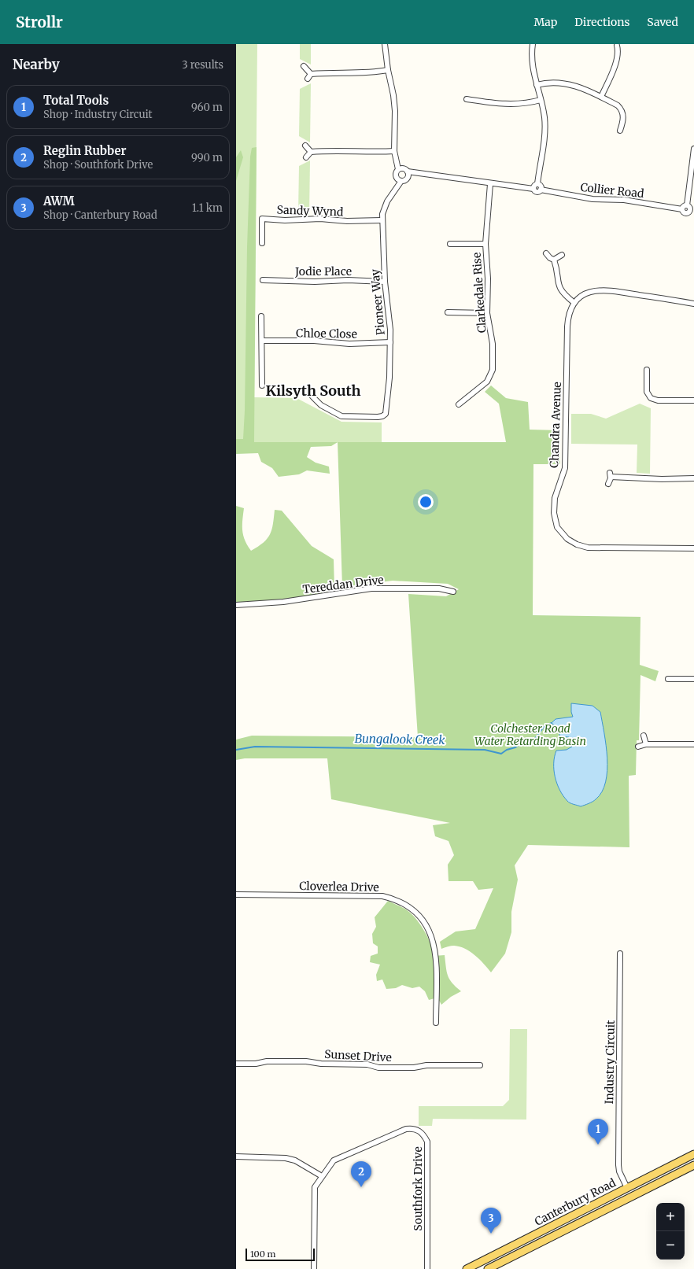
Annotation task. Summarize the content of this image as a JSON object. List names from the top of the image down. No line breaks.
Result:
{"streets":{"main road":["Canterbury Road"],"street":["Collier Road","Sandy Wynd","Jodie Place","Clarkedale Rise","Pioneer Way","Chloe Close","Chandra Avenue","Tereddan Drive","Cloverlea Drive","Sunset Drive","Industry Circuit","Southfork Drive"]},"crossings":[["Sandy Wynd","Pioneer Way"],["Jodie Place","Pioneer Way"],["Pioneer Way","Chloe Close"],["Industry Circuit","Canterbury Road"]],"districts":["Kilsyth South"],"water":["Bungalook Creek"],"parks":["Colchester Road Water Retarding Basin"],"scale_bar":"100 m","page":{"header":"Strollr","nav":["Map","Directions","Saved"],"heading":["Nearby","3 results"],"list":[{"mark":"1","name":"Total Tools","note":"Shop · Industry Circuit","value":"960 m"},{"mark":"2","name":"Reglin Rubber","note":"Shop · Southfork Drive","value":"990 m"},{"mark":"3","name":"AWM","note":"Shop · Canterbury Road","value":"1.1 km"}],"pins":["1","2","3"],"map_buttons":["+","−"],"scale":"100 m"}}
